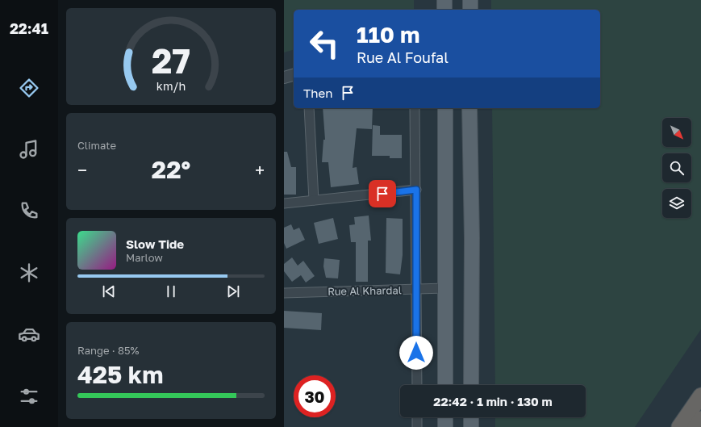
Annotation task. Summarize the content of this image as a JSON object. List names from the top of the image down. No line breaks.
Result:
{"streets":{"street":["Rue Al Khardal"]},"north":"bottom right","page":{"tabs":"22:41","turn":["110 m","Rue Al Foufal"],"then":"Then","tile":["Climate",["Range · 85%","425 km"]],"heat":["−","22°","+"],"song":["Slow Tide","Marlow"],"limit":"30","trip":"22:42 · 1 min · 130 m","gauge":["27","km/h"]}}
